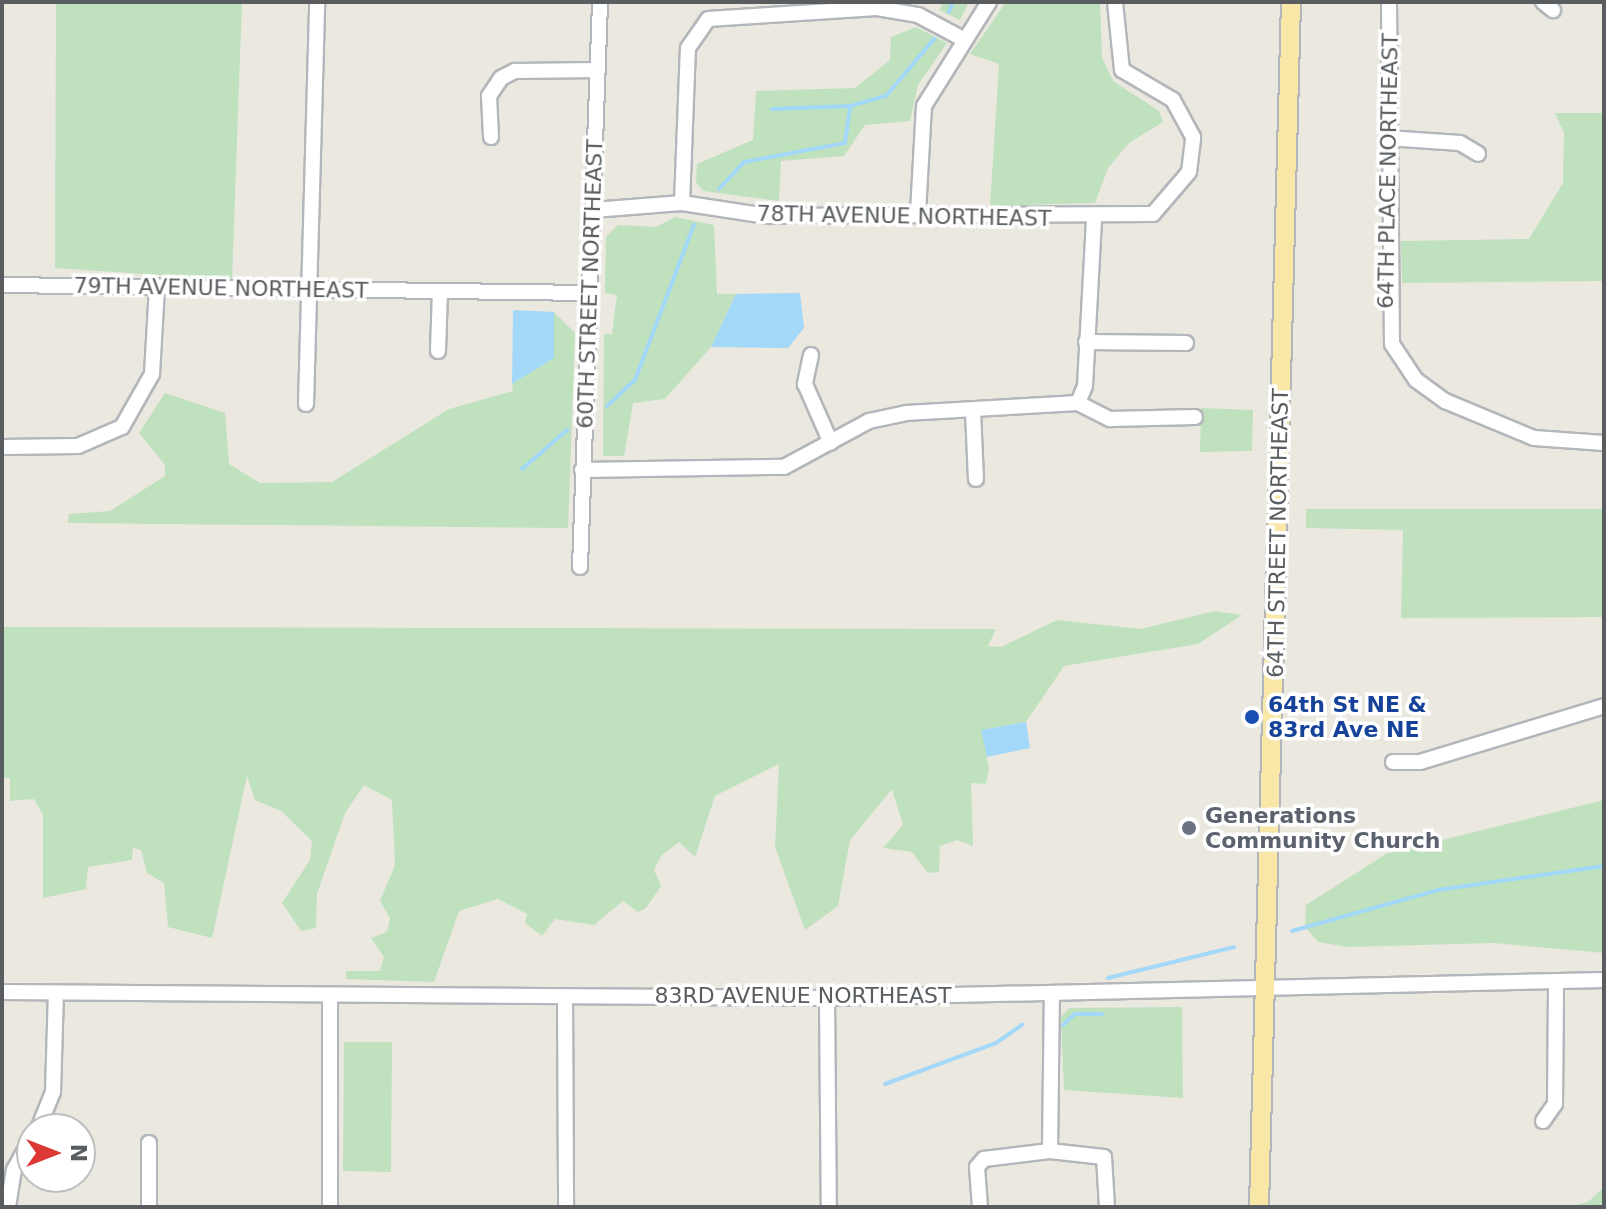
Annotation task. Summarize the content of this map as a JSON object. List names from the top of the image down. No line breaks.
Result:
{"streets":{"main road":["64TH STREET NORTHEAST"],"street":["64TH PLACE NORTHEAST","78TH AVENUE NORTHEAST","60TH STREET NORTHEAST","79TH AVENUE NORTHEAST","83RD AVENUE NORTHEAST"]},"crossings":[["78TH AVENUE NORTHEAST","60TH STREET NORTHEAST"],["60TH STREET NORTHEAST","79TH AVENUE NORTHEAST"],["64TH STREET NORTHEAST","83RD AVENUE NORTHEAST"]],"places":["64th St NE & 83rd Ave NE","Generations Community Church"],"north":"right"}
